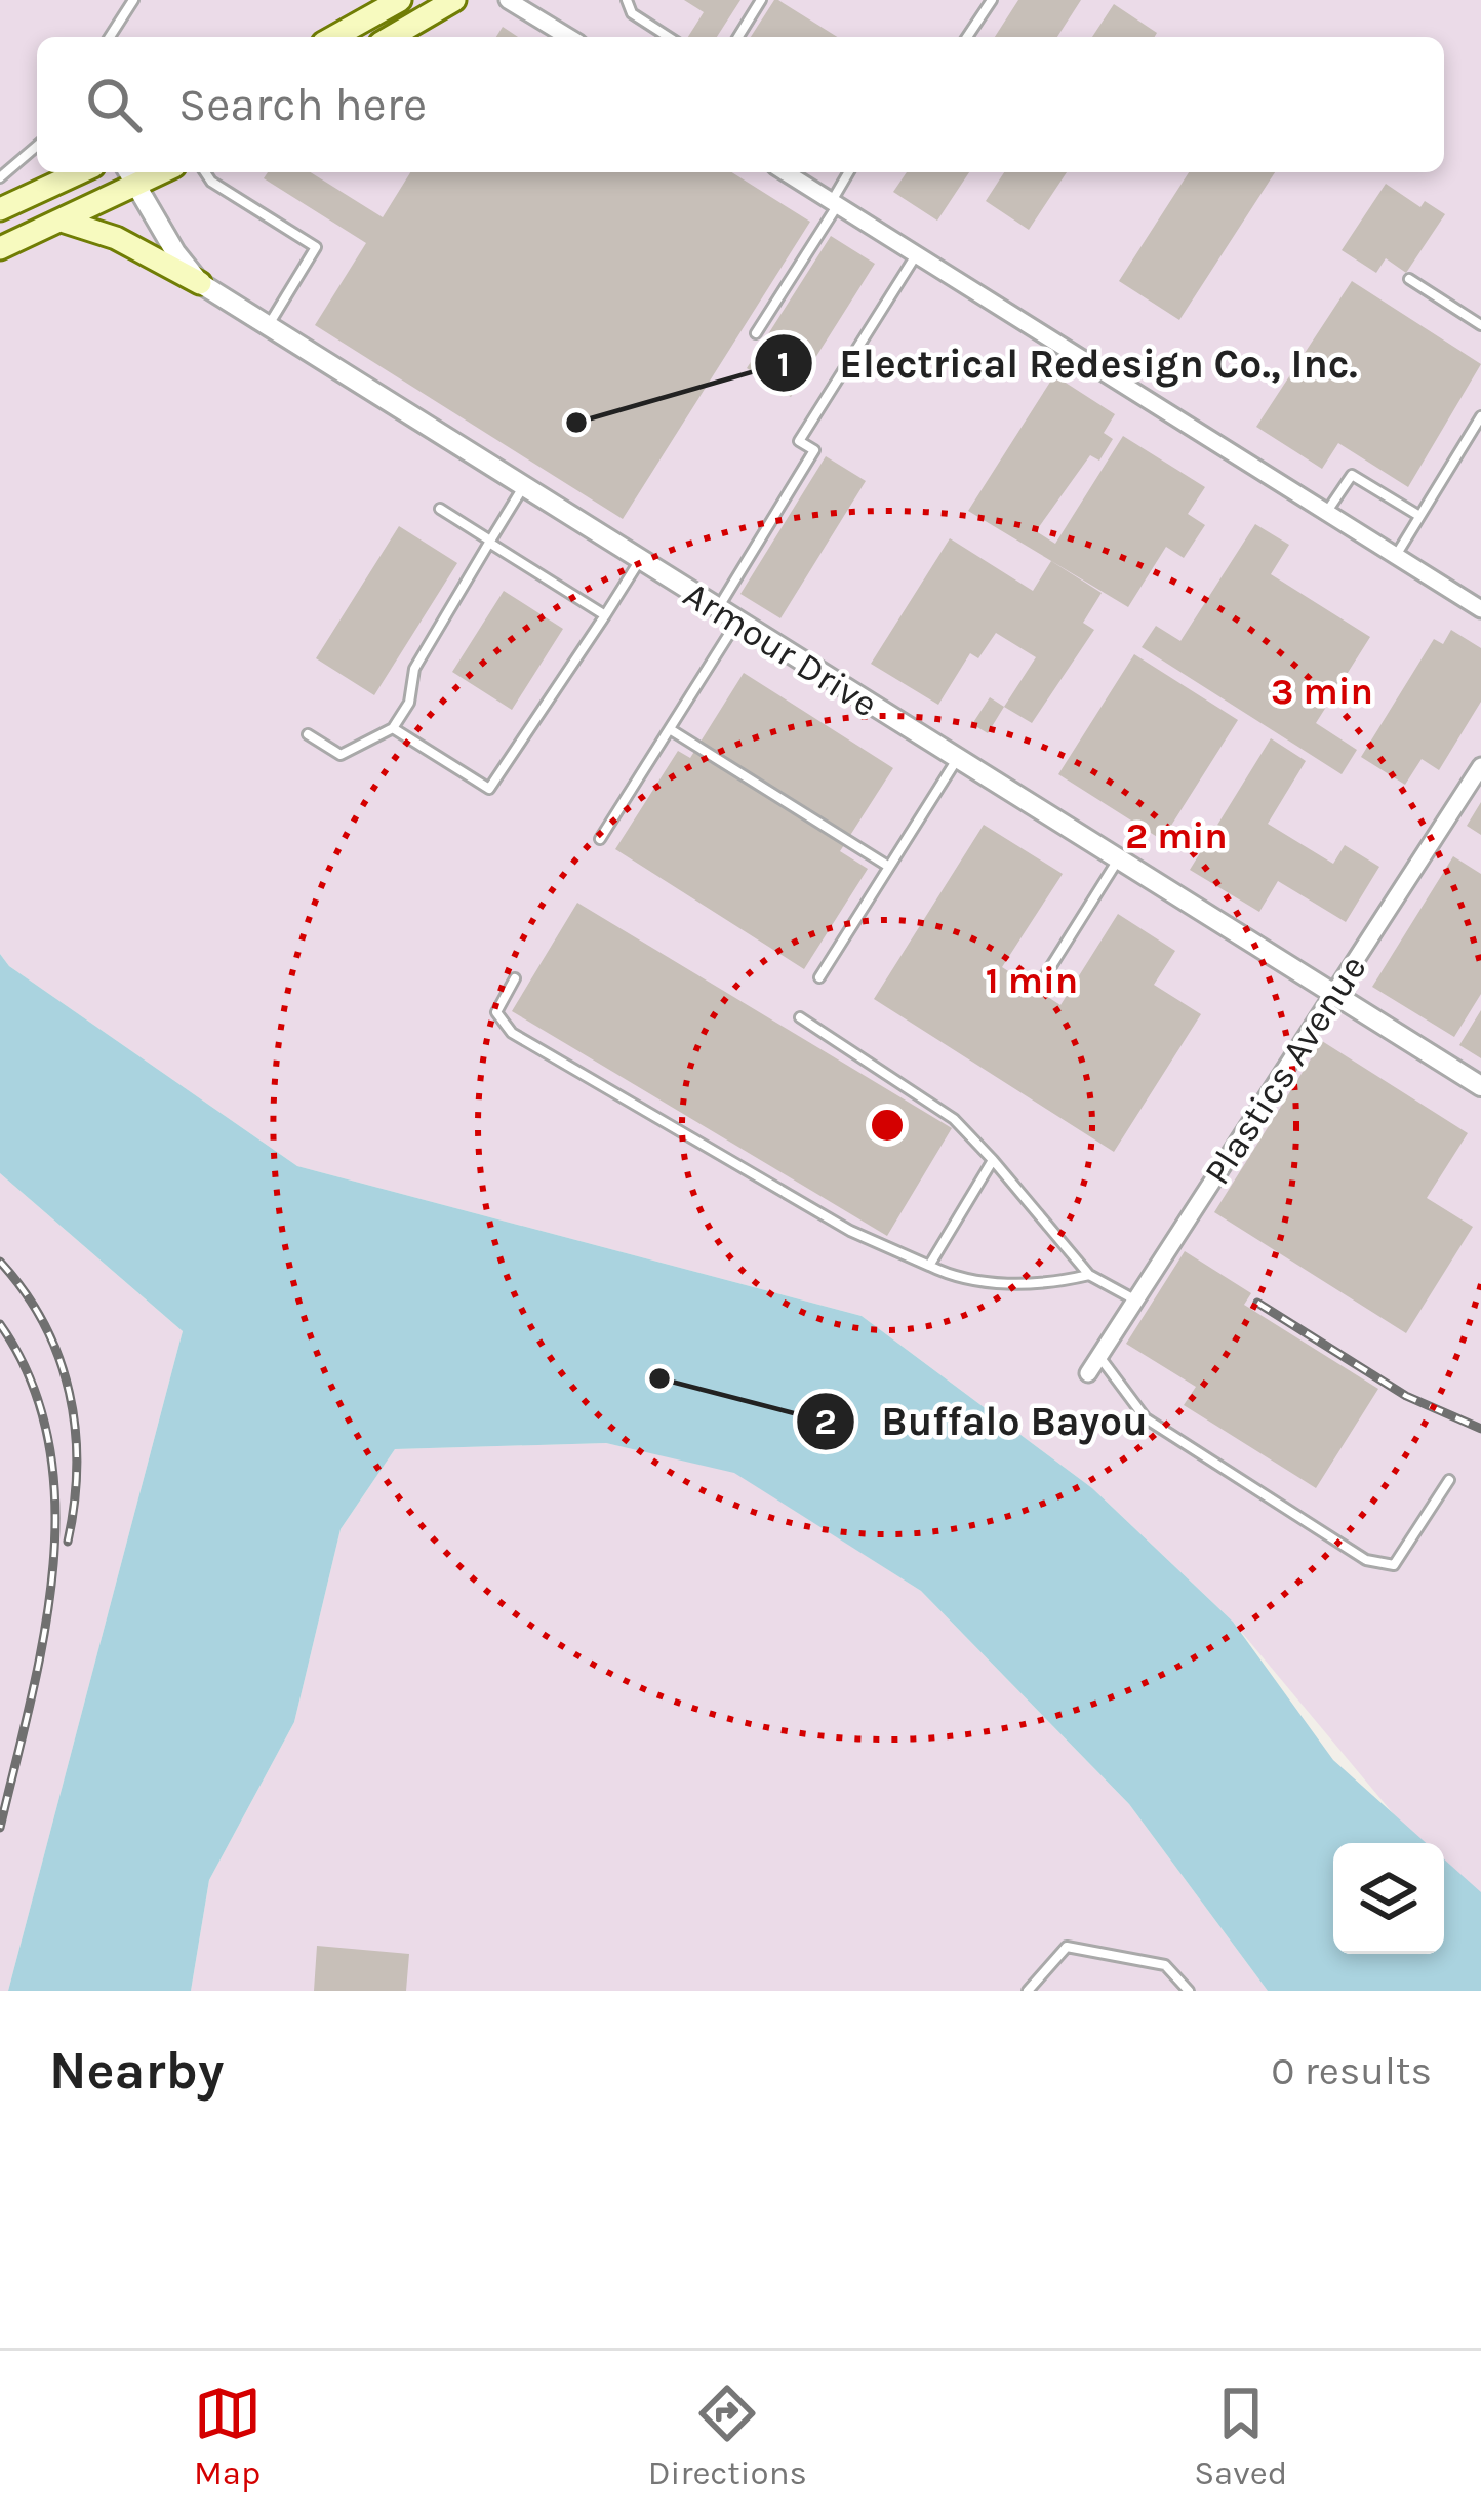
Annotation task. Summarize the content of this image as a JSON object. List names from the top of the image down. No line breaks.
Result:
{"streets":{"street":["Armour Drive","Plastics Avenue"]},"crossings":[["Armour Drive","Plastics Avenue"]],"places":["Electrical Redesign Co., Inc.","Buffalo Bayou"],"page":{"search":"Search here","heading":["Nearby","0 results"],"nav":["Map","Directions","Saved"]},"rings":["3 min","2 min","1 min"]}
